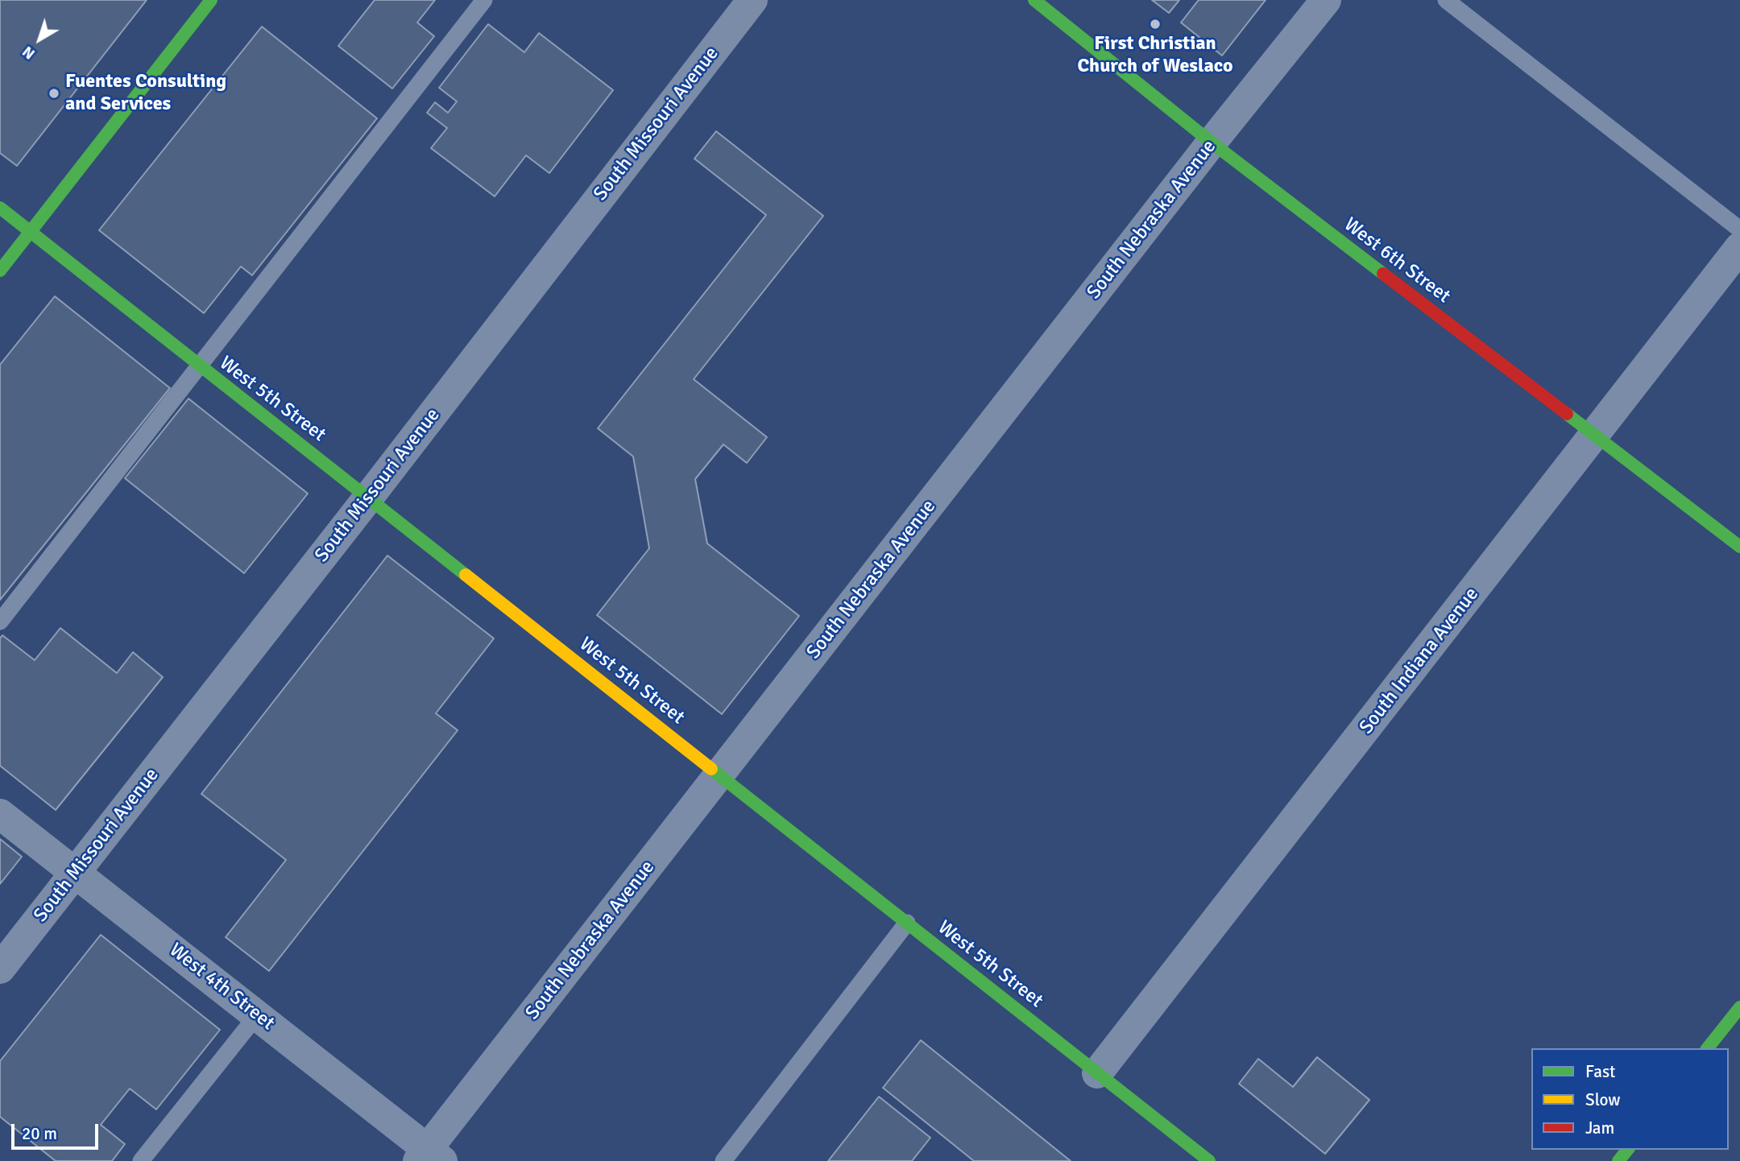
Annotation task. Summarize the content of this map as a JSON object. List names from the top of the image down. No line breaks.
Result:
{"streets":{"street":["South Missouri Avenue","South Nebraska Avenue","West 6th Street","West 5th Street","South Indiana Avenue","West 4th Street"]},"crossings":[["South Missouri Avenue","West 5th Street"],["South Missouri Avenue","West 4th Street"],["South Nebraska Avenue","West 6th Street"],["South Nebraska Avenue","West 5th Street"],["South Nebraska Avenue","West 4th Street"],["West 6th Street","South Indiana Avenue"],["West 5th Street","South Indiana Avenue"]],"places":["First Christian Church of Weslaco","Fuentes Consulting and Services"],"legend":["Fast","Slow","Jam"],"scale_bar":"20 m","north":"bottom left"}
